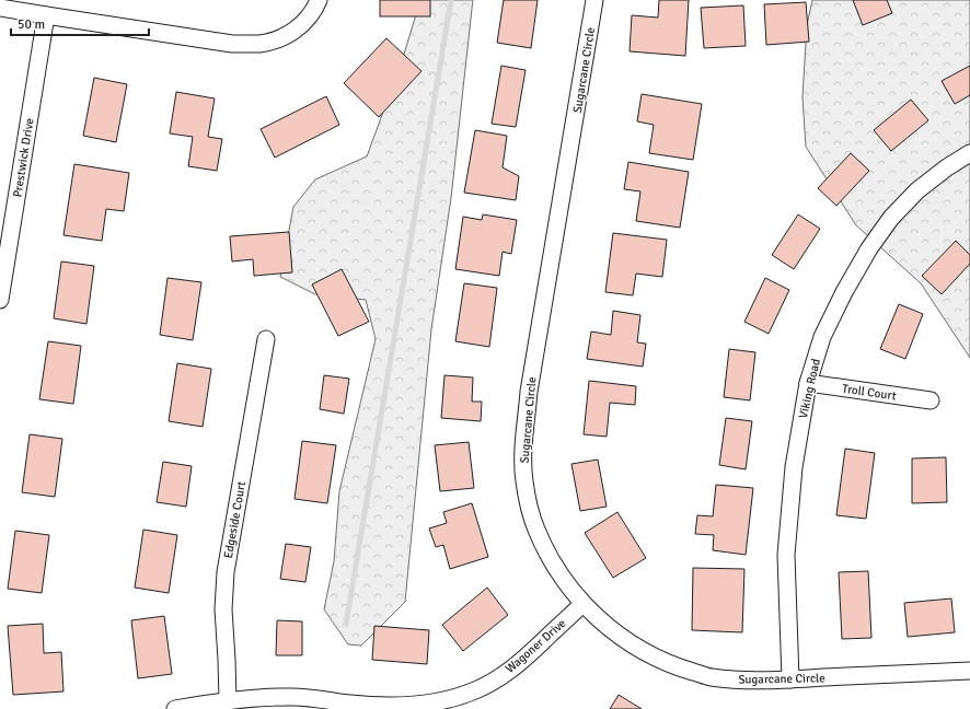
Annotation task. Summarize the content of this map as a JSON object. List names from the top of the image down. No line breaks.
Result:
{"streets":{"street":["Sugarcane Circle","Prestwick Drive","Viking Road","Troll Court","Edgeside Court","Wagoner Drive"]},"crossings":[["Sugarcane Circle","Viking Road"],["Sugarcane Circle","Wagoner Drive"],["Viking Road","Troll Court"],["Edgeside Court","Wagoner Drive"]],"scale_bar":"50 m"}
